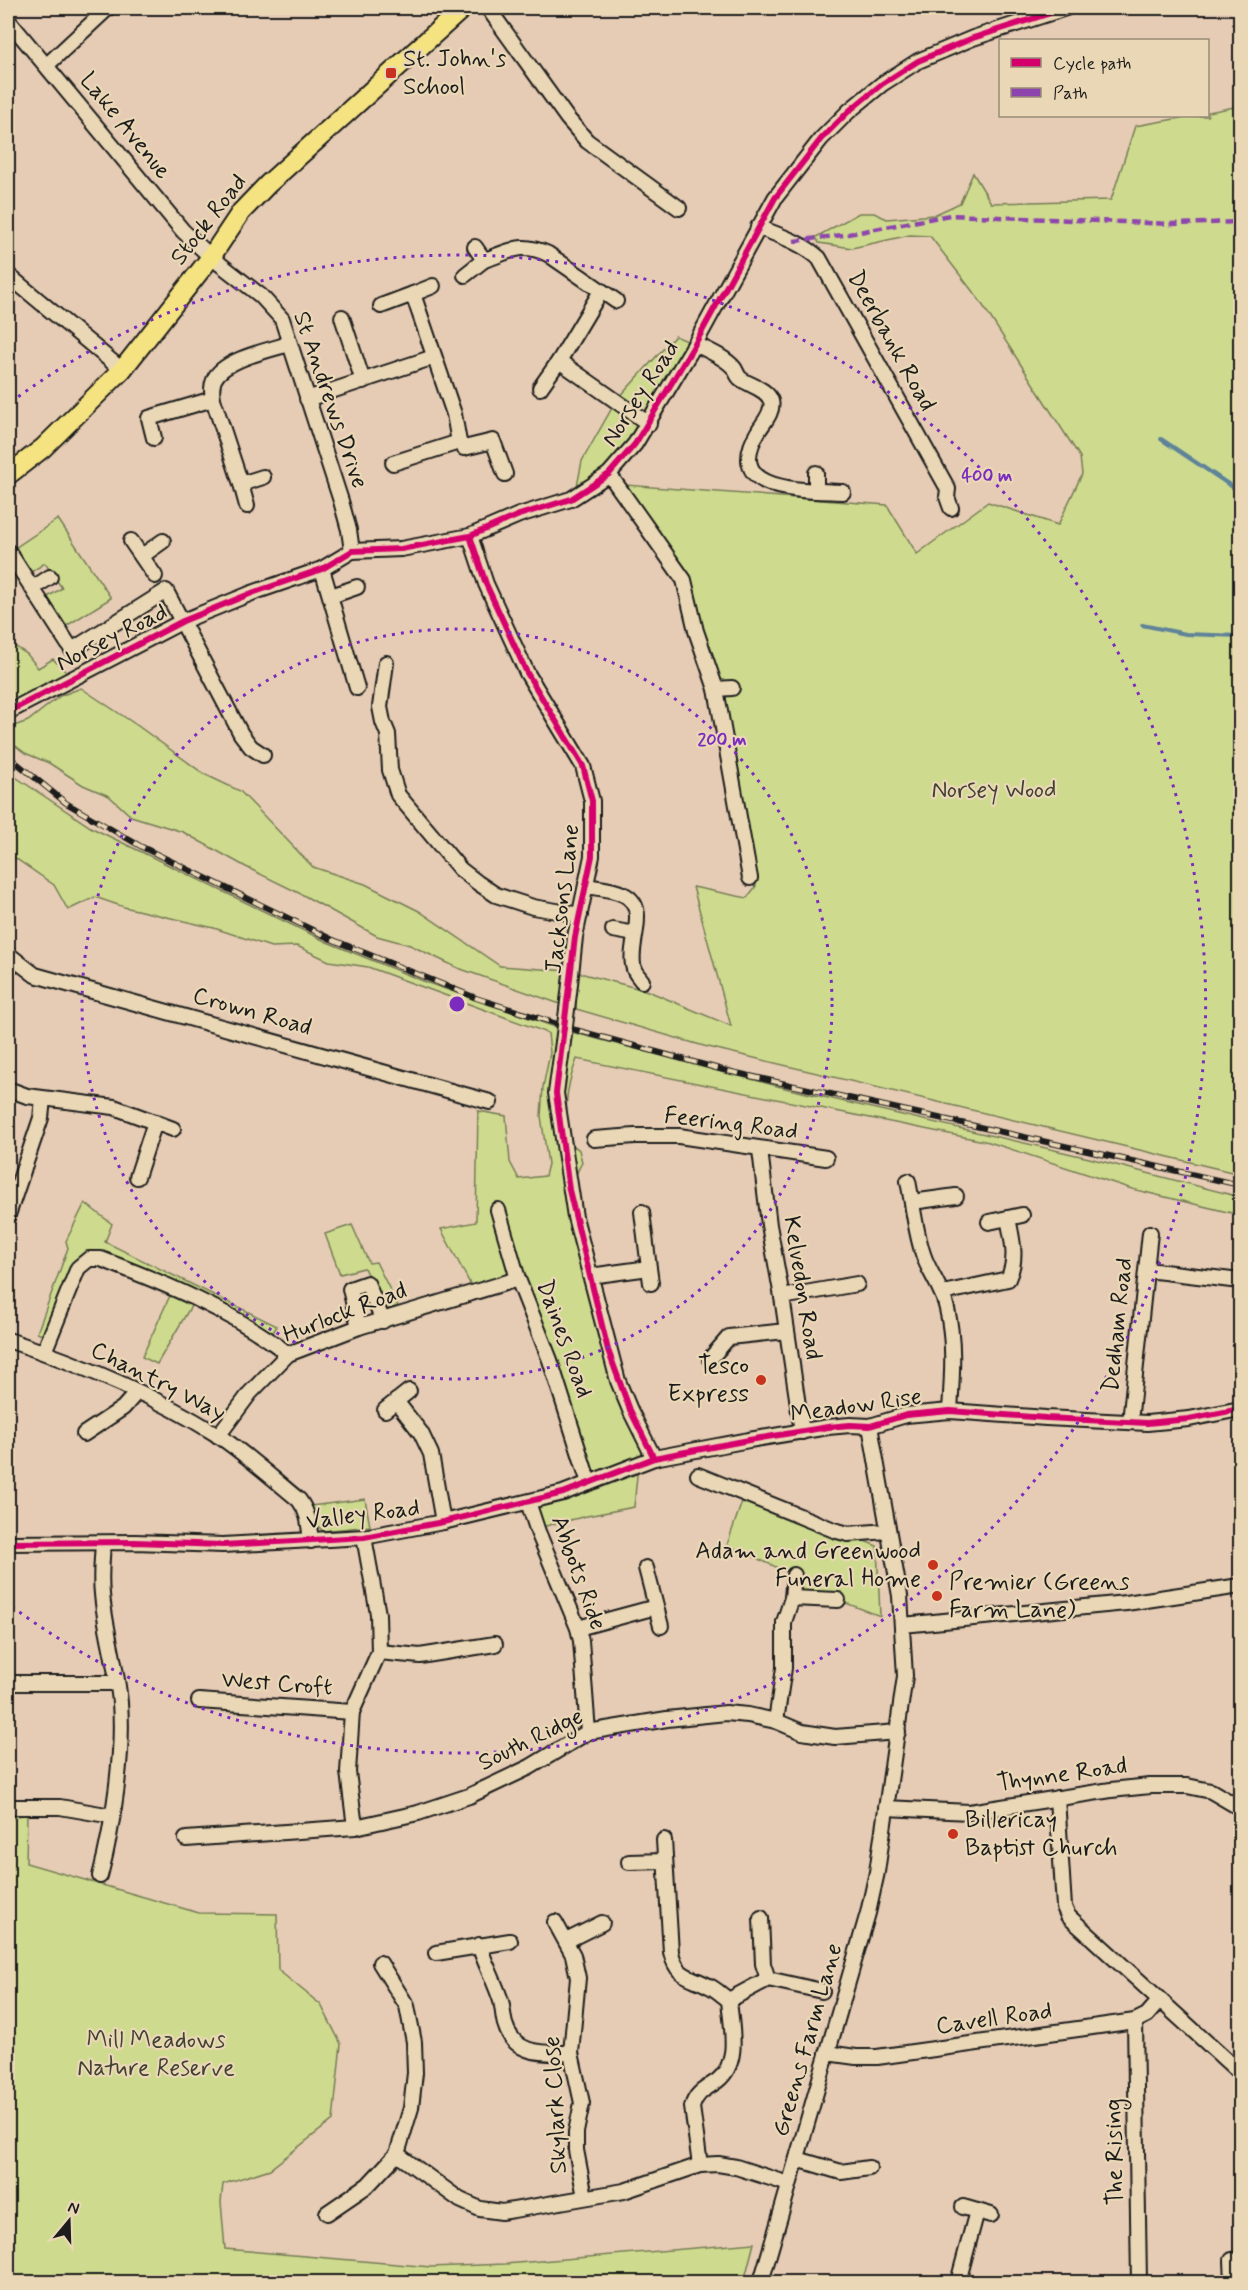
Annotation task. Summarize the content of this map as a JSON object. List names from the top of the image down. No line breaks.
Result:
{"streets":{"main road":["Stock Road"],"street":["Lake Avenue","Deerbank Road","Norsey Road","St Andrews Drive","Jacksons Lane","Crown Road","Feering Road","Kelvedon Road","Hurlock Road","Dedham Road","Daines Road","Chantry Way","Meadow Rise","Valley Road","Abbots Ride","West Croft","South Ridge","Thynne Road","Cavell Road","Greens Farm Lane","Skylark Close","The Rising"]},"crossings":[["Lake Avenue","Stock Road"],["Lake Avenue","St Andrews Drive"],["Stock Road","St Andrews Drive"],["Deerbank Road","Norsey Road"],["Norsey Road","St Andrews Drive"],["Norsey Road","Jacksons Lane"],["Jacksons Lane","Meadow Rise"],["Feering Road","Kelvedon Road"],["Kelvedon Road","Meadow Rise"],["Hurlock Road","Daines Road"],["Hurlock Road","Chantry Way"],["Dedham Road","Meadow Rise"],["Daines Road","Meadow Rise"],["Daines Road","Valley Road"],["Chantry Way","Valley Road"],["Meadow Rise","Valley Road"],["Meadow Rise","Greens Farm Lane"],["Valley Road","Abbots Ride"],["Abbots Ride","South Ridge"],["South Ridge","Greens Farm Lane"],["Thynne Road","Greens Farm Lane"],["Cavell Road","Greens Farm Lane"],["Cavell Road","The Rising"]],"parks":["Norsey Wood","Mill Meadows Nature Reserve"],"places":{"transit":["St. John's School"],"other":["Tesco Express","Adam and Greenwood Funeral Home","Premier (Greens Farm Lane)","Billericay Baptist Church"]},"legend":["Cycle path","Path"],"north":"top","rings":["400 m","200 m"]}
